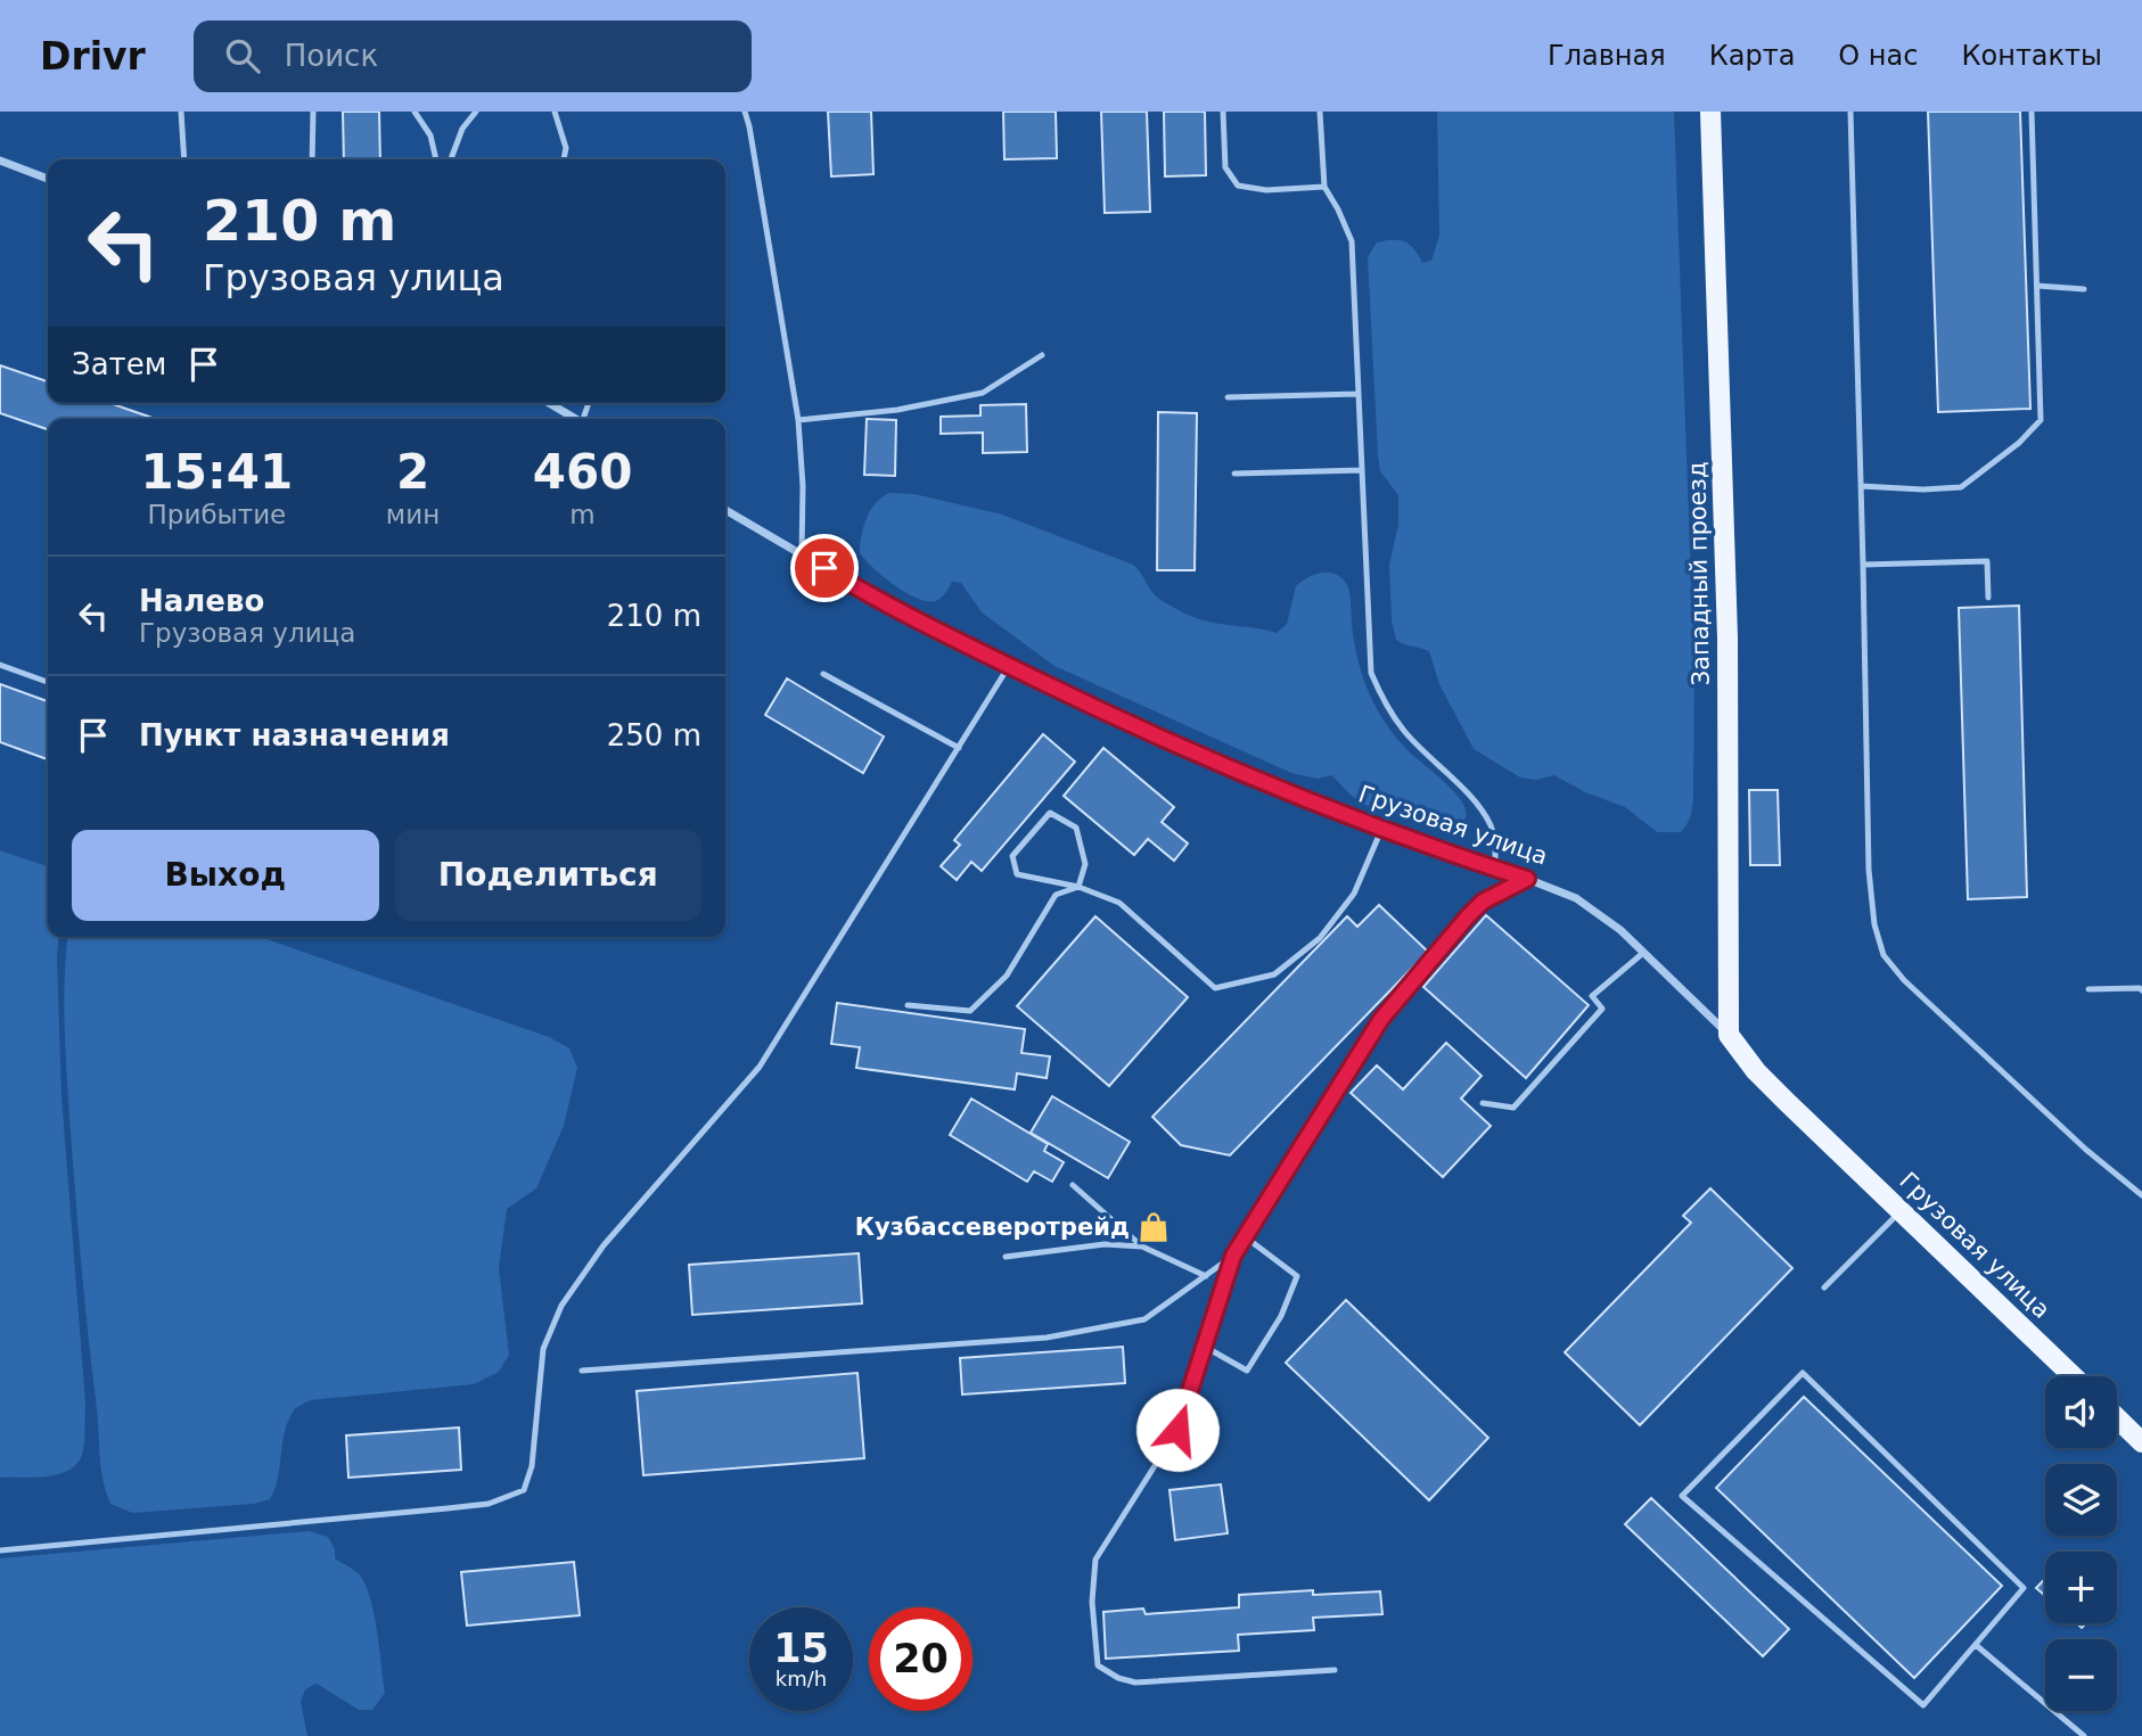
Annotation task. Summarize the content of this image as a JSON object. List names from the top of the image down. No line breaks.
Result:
{"streets":{"main road":["Западный проезд","Грузовая улица"]},"crossings":[["Западный проезд","Грузовая улица"]],"places":{"shop":["Кузбассеверотрейд"]},"page":{"header":"Drivr","search":"Поиск","nav":["Главная","Карта","О нас","Контакты"],"turn":["210 m","Грузовая улица"],"then":"Затем","eta":["15:41","Прибытие","2","мин","460","m"],"list":[{"name":"Налево","note":"Грузовая улица","value":"210 m"},{"name":"Пункт назначения","value":"250 m"}],"buttons":["Выход","Поделиться"],"map_buttons":["+","−"],"speed":"15 km/h","limit":"20"}}
